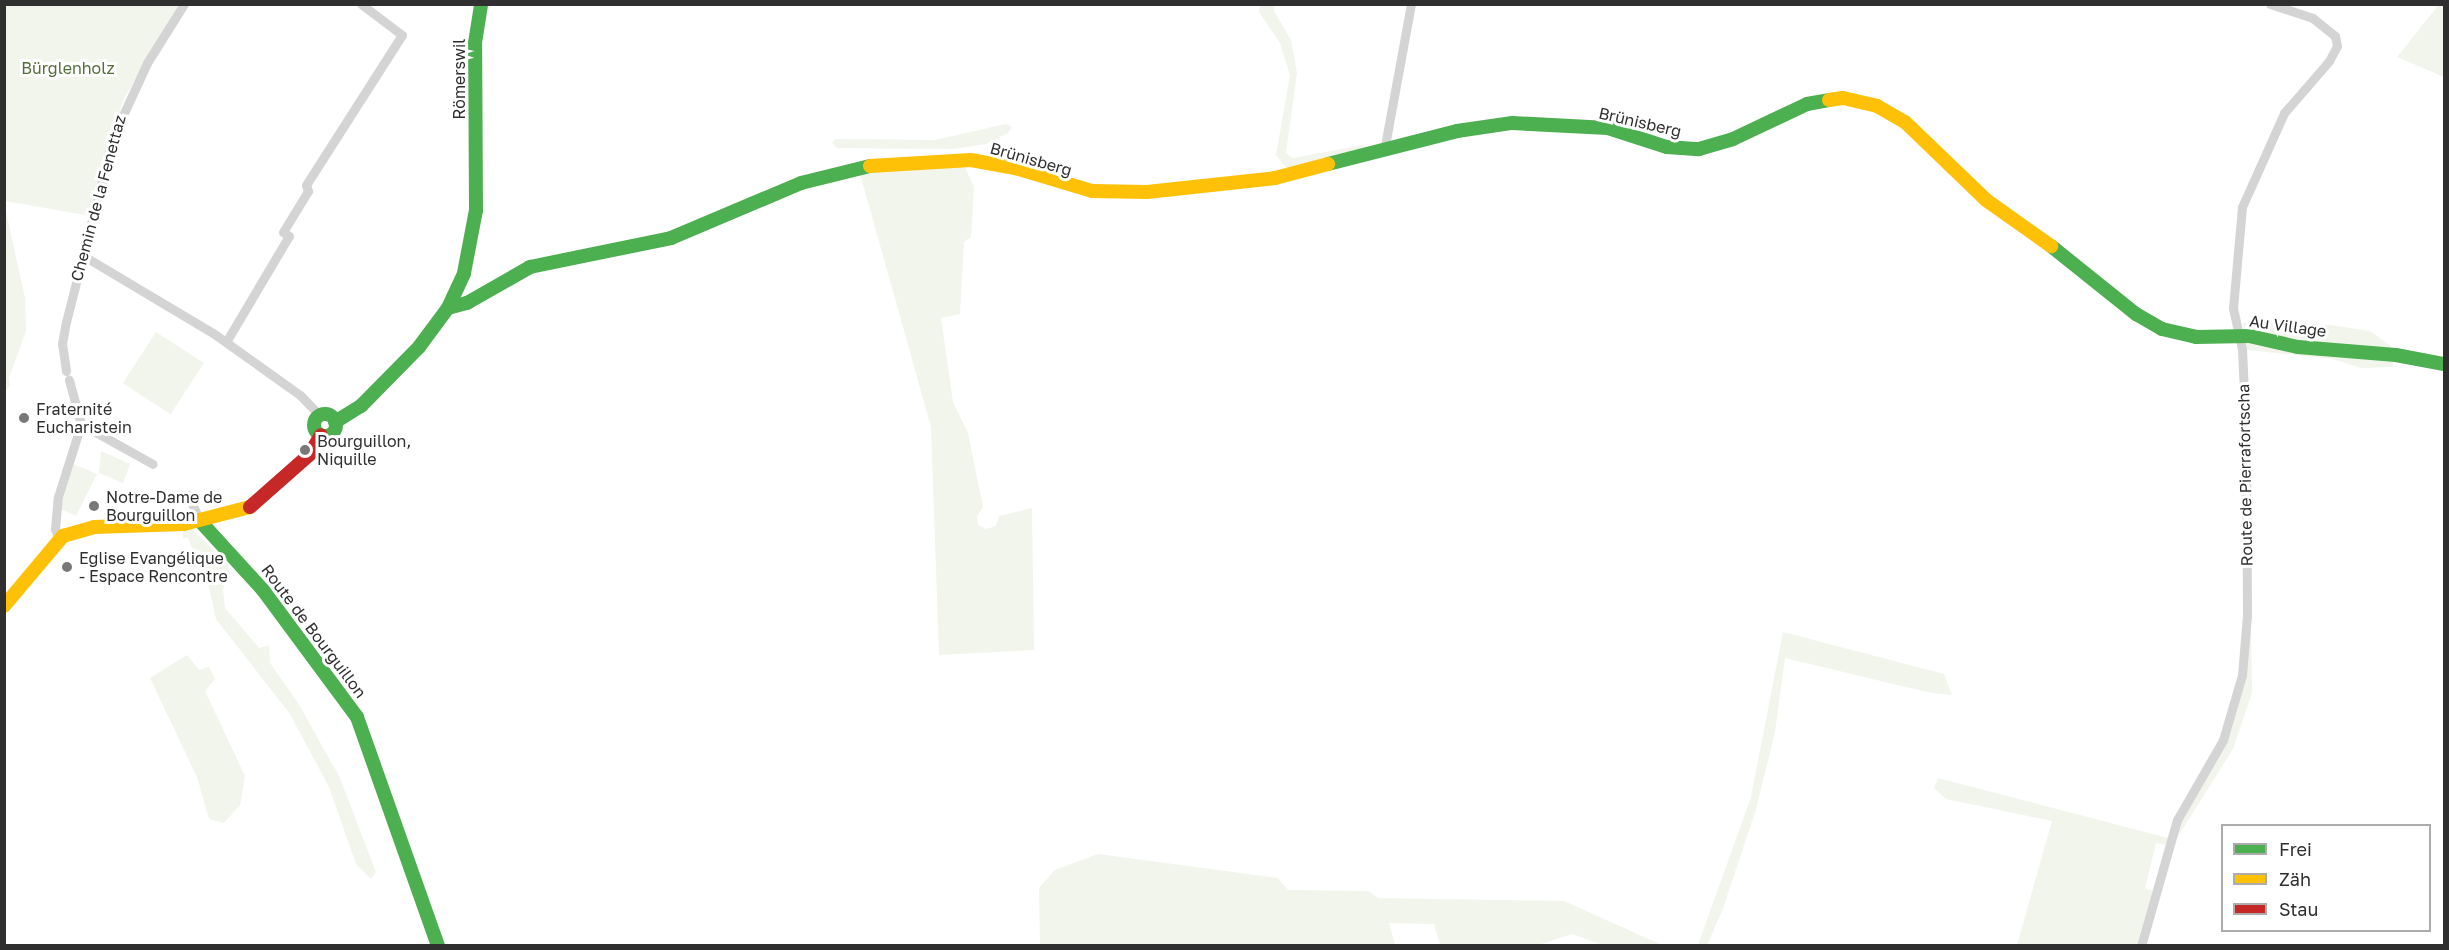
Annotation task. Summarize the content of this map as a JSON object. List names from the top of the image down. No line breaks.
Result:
{"streets":{"street":["Römerswil","Brünisberg","Chemin de la Fenettaz","Au Village","Route de Pierrafortscha","Route de Bourguillon"]},"crossings":[["Römerswil","Brünisberg"],["Brünisberg","Au Village"],["Au Village","Route de Pierrafortscha"]],"parks":["Bürglenholz"],"places":["Fraternité Eucharistein","Bourguillon, Niquille","Notre-Dame de Bourguillon","Eglise Evangélique - Espace Rencontre"],"legend":["Frei","Zäh","Stau"]}
